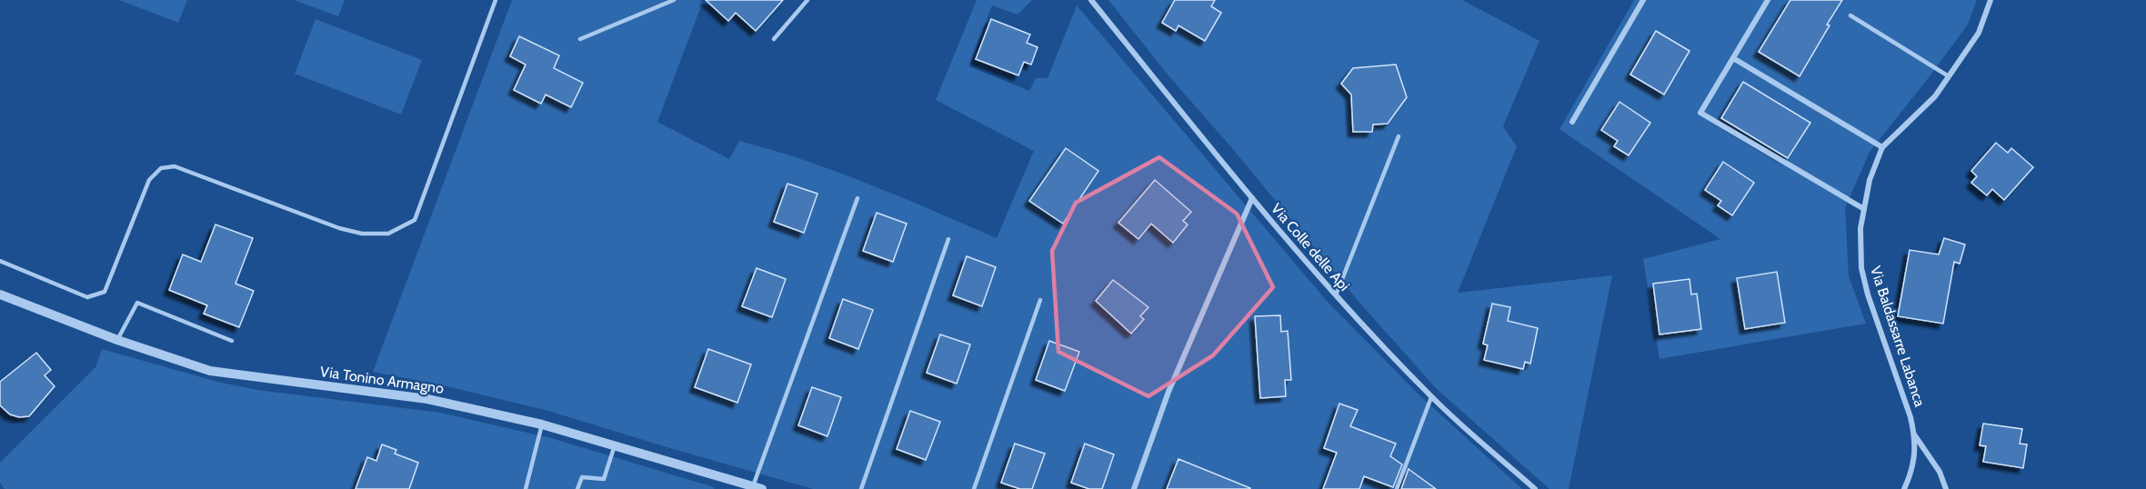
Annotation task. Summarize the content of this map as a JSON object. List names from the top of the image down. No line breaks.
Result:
{"streets":{"street":["Via Colle delle Api","Via Baldassarre Labanca","Via Tonino Armagno"]}}
